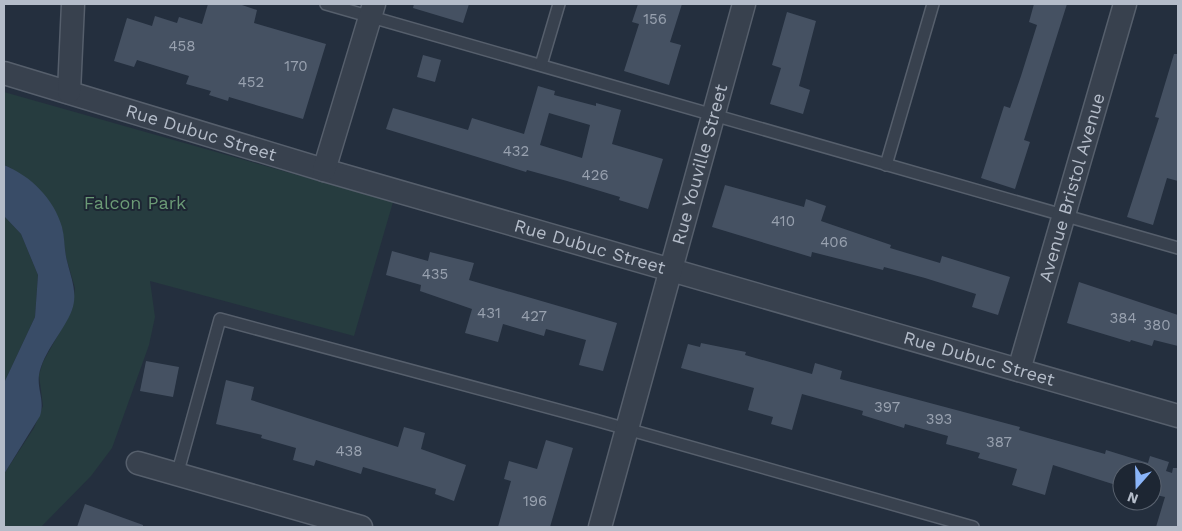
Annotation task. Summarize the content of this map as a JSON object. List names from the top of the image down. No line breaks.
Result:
{"streets":{"street":["Rue Dubuc Street","Rue Youville Street","Avenue Bristol Avenue"]},"crossings":[["Rue Dubuc Street","Rue Youville Street"],["Rue Dubuc Street","Avenue Bristol Avenue"]],"parks":["Falcon Park"],"house_numbers":["156","458","170","452","432","426","410","406","435","431","427","384","380","397","393","387","438","196"],"north":"bottom"}
